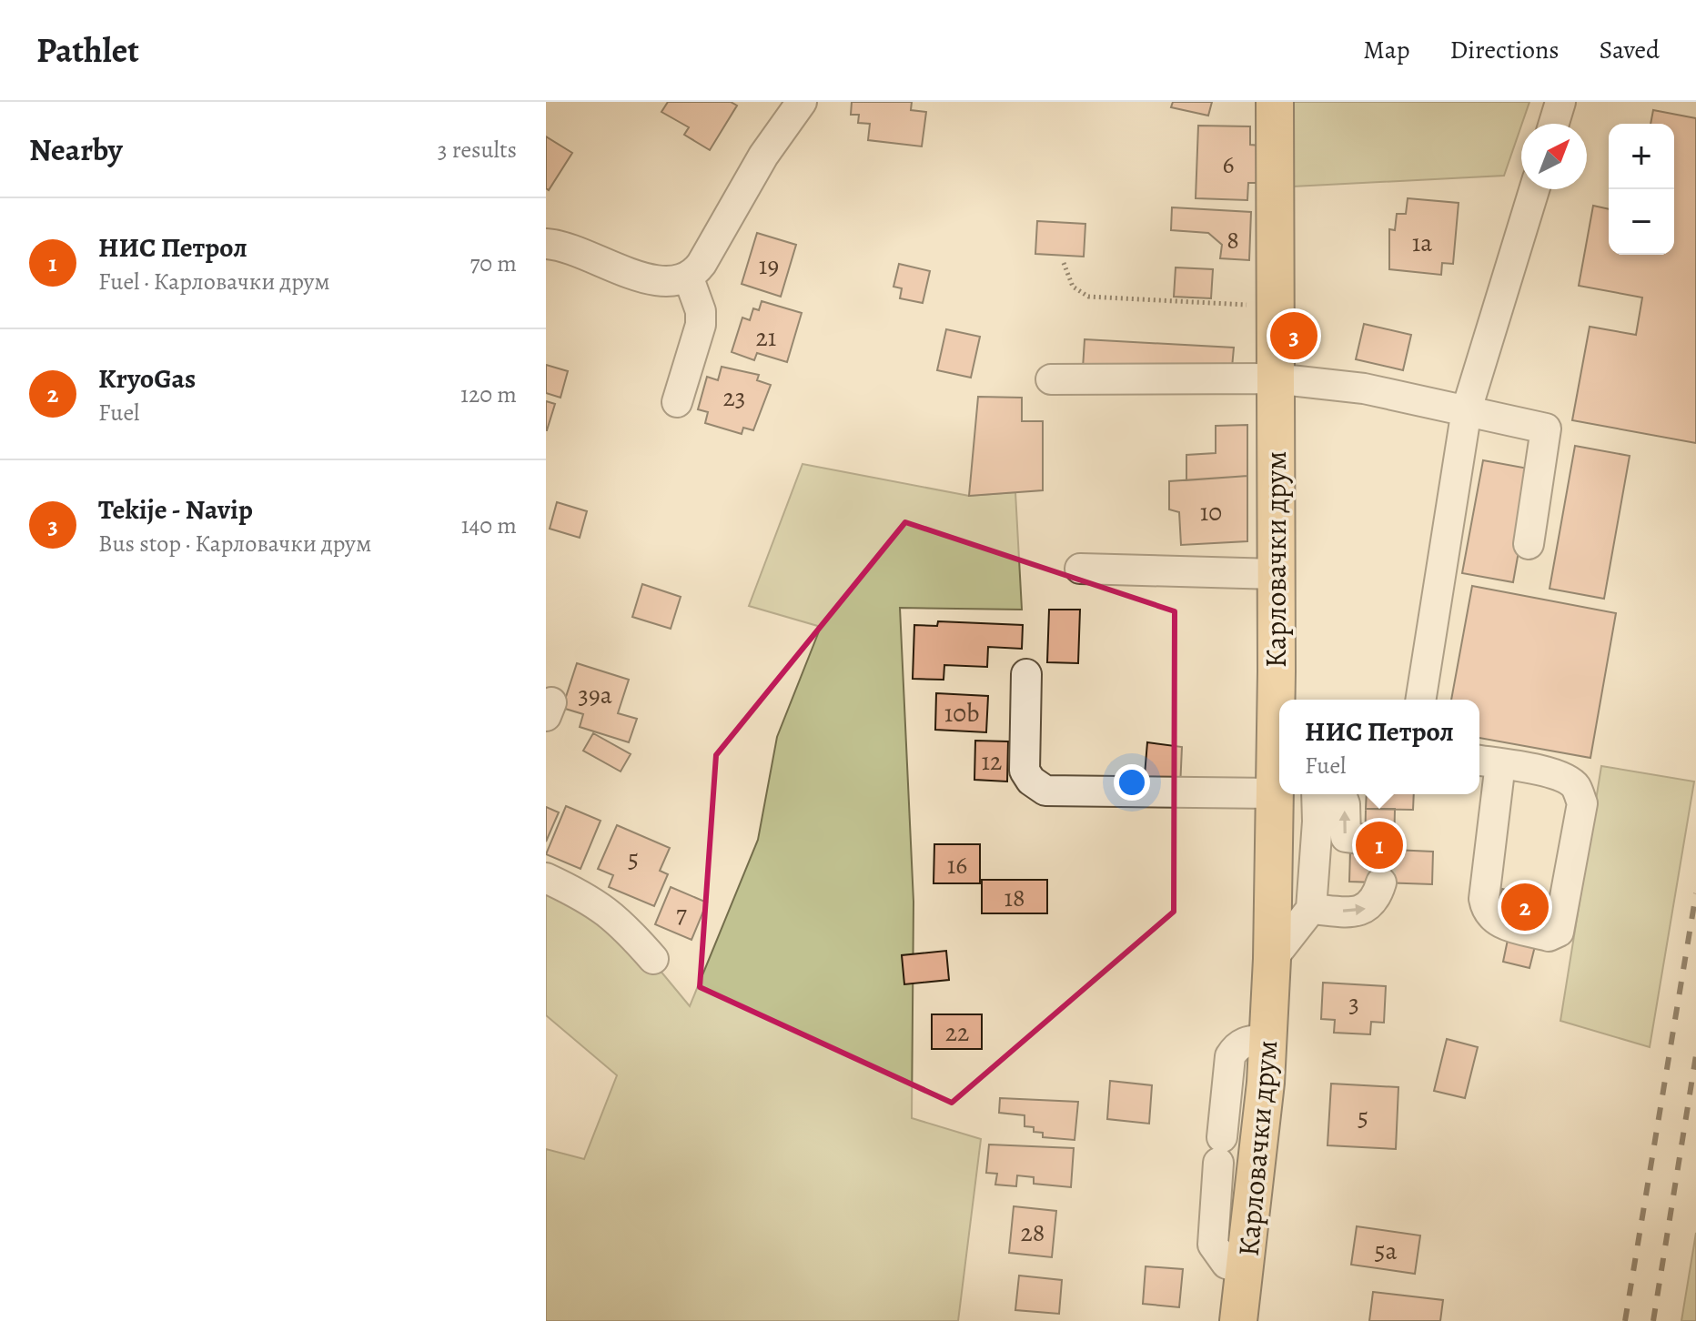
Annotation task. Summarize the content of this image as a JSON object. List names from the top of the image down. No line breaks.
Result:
{"streets":{"main road":["Карловачки друм"]},"house_numbers":["6","8","1a","19","21","23","10","39a","10b","12","5","16","18","7","3","22","5","28","5a"],"north":"top right","page":{"header":"Pathlet","nav":["Map","Directions","Saved"],"heading":["Nearby","3 results"],"map_buttons":["+","−"],"list":[{"mark":"1","name":"НИС Петрол","note":"Fuel · Карловачки друм","value":"70 m"},{"mark":"2","name":"KryoGas","note":"Fuel","value":"120 m"},{"mark":"3","name":"Tekije - Navip","note":"Bus stop · Карловачки друм","value":"140 m"}],"pins":["3","1","2"],"popup":["НИС Петрол","Fuel"]}}
